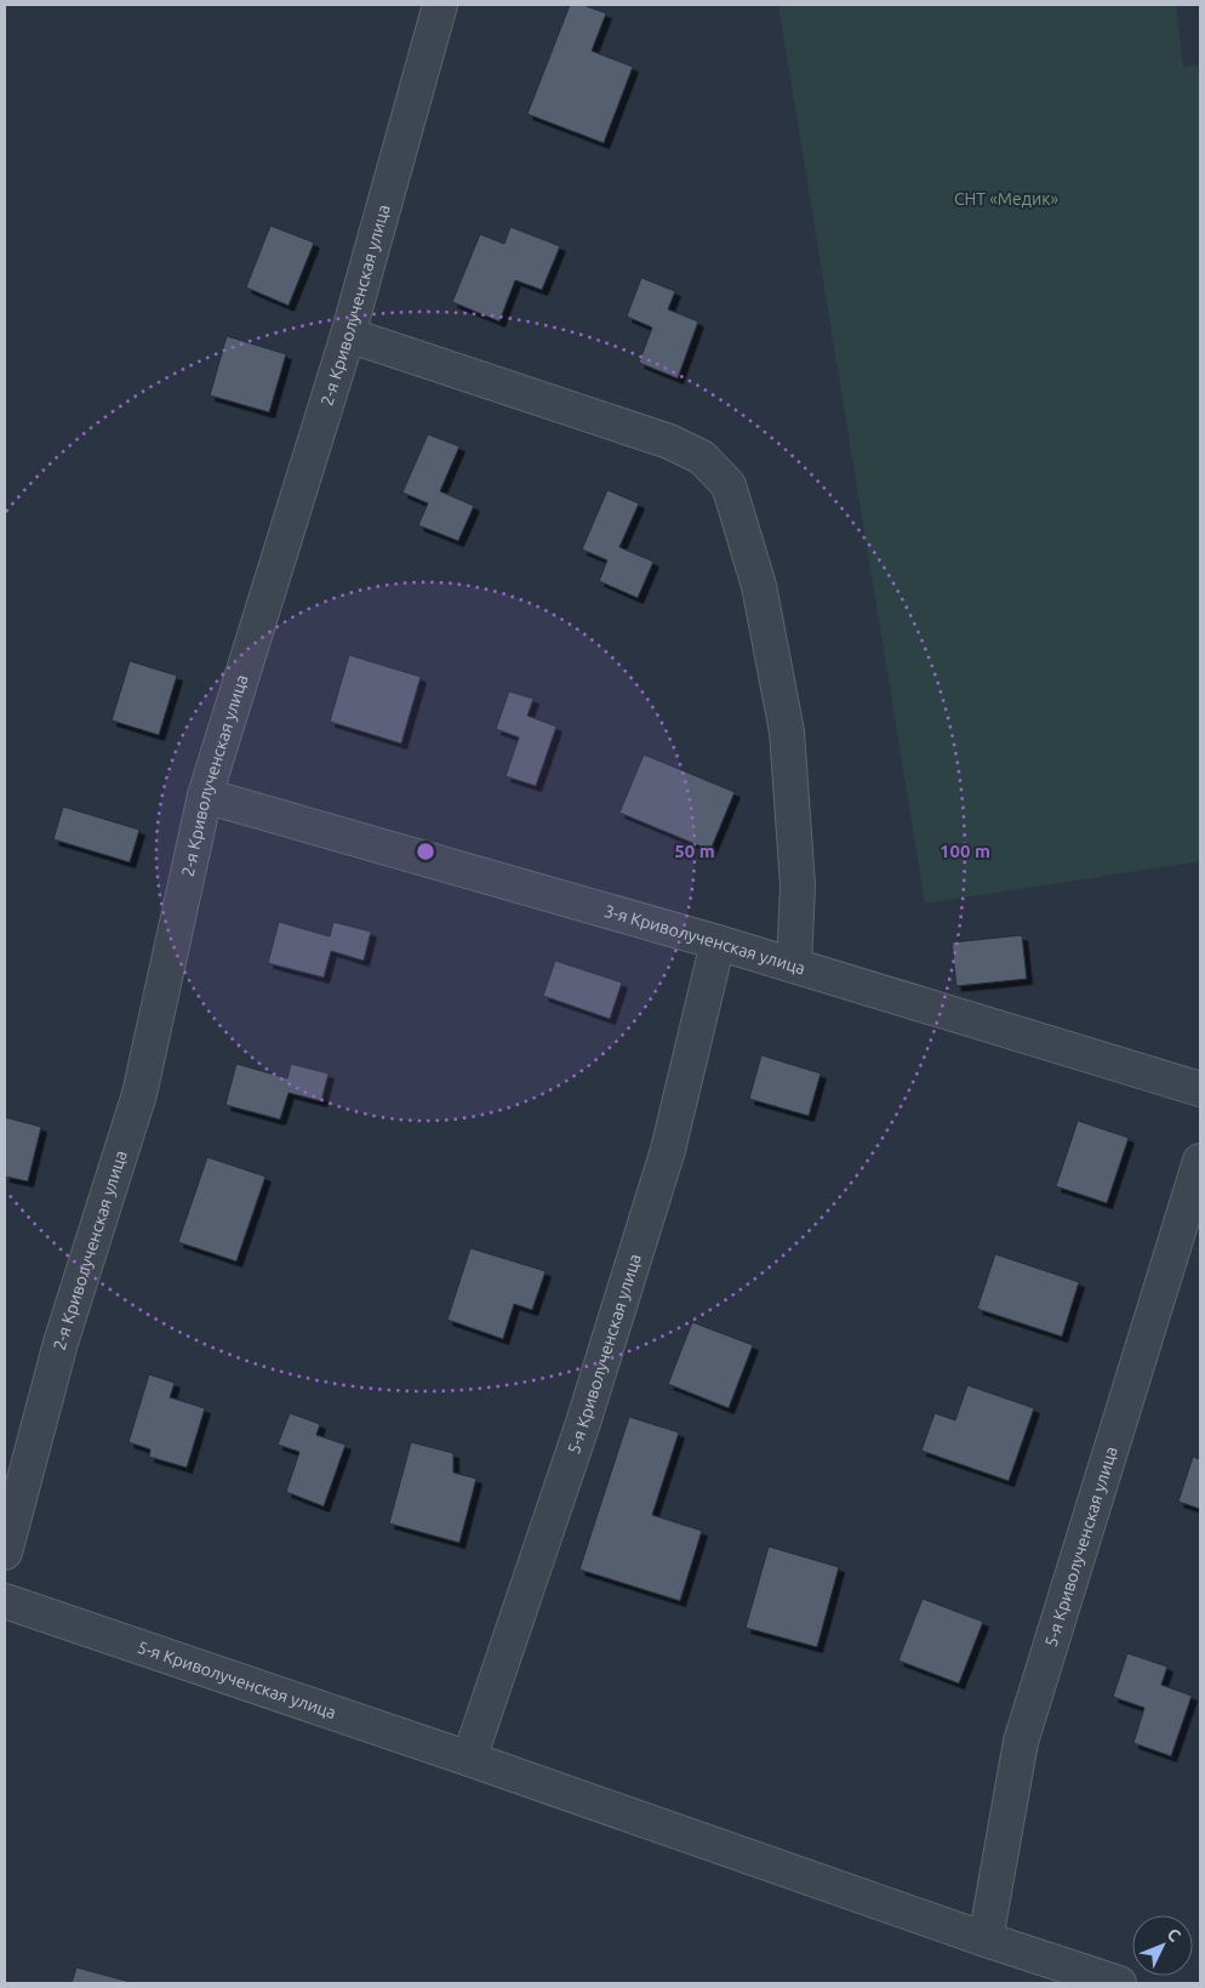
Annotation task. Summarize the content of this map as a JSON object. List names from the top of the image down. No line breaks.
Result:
{"streets":{"street":["2-я Криволученская улица","3-я Криволученская улица","5-я Криволученская улица"]},"crossings":[["2-я Криволученская улица","3-я Криволученская улица"],["3-я Криволученская улица","5-я Криволученская улица"]],"parks":["СНТ «Медик»"],"north":"top right","rings":["50 m","100 m"]}
